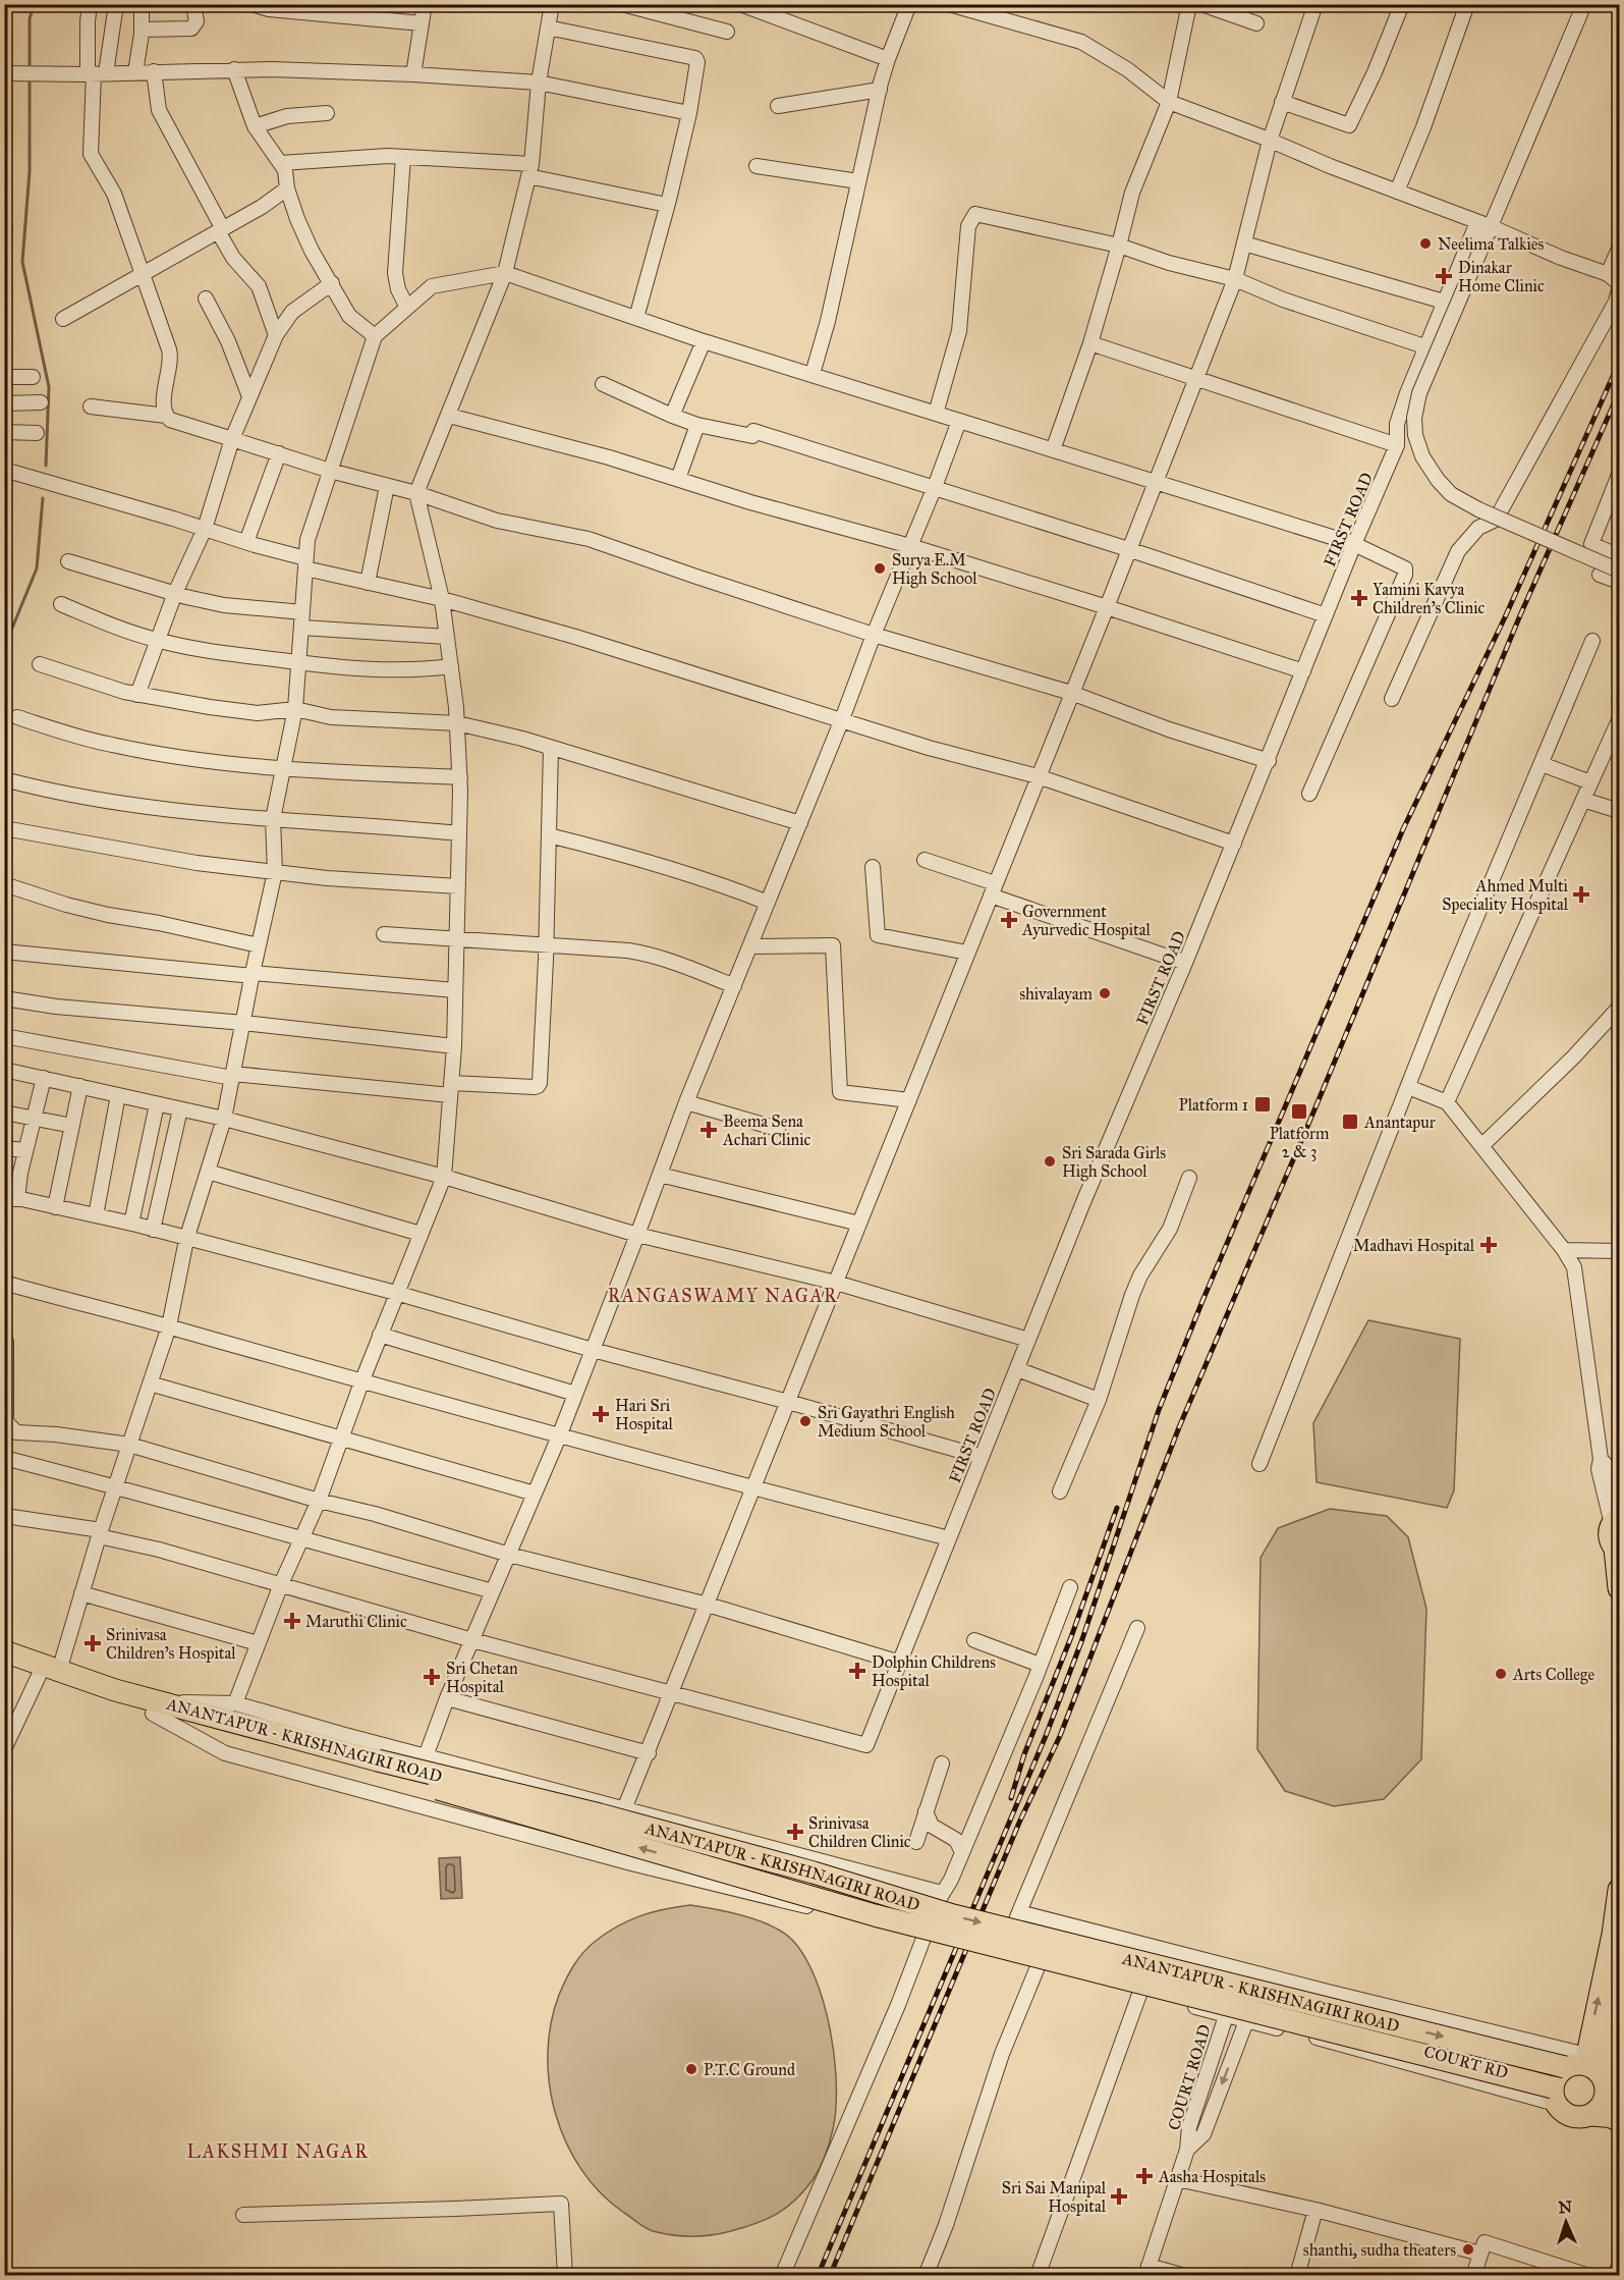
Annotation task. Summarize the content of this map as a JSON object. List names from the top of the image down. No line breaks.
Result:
{"streets":{"highway":["ANANTAPUR - KRISHNAGIRI ROAD"],"street":["FIRST ROAD","COURT RD","COURT ROAD"]},"crossings":[["ANANTAPUR - KRISHNAGIRI ROAD","COURT RD"],["COURT RD","COURT ROAD"]],"districts":["RANGASWAMY NAGAR","LAKSHMI NAGAR"],"places":{"other":["Neelima Talkies","Surya E.M High School","shivalayam","Sri Sarada Girls High School","Sri Gayathri English Medium School","Arts College","P.T.C Ground","shanthi, sudha theaters"],"health":["Dinakar Home Clinic","Yamini Kavya Children's Clinic","Ahmed Multi Speciality Hospital","Government Ayurvedic Hospital","Beema Sena Achari Clinic","Madhavi Hospital","Hari Sri Hospital","Maruthi Clinic","Srinivasa Children's Hospital","Dolphin Childrens Hospital","Sri Chetan Hospital","Srinivasa Children Clinic","Aasha Hospitals","Sri Sai Manipal Hospital"],"transit":["Platform 1","Platform 2 & 3","Anantapur"]},"north":"top"}
